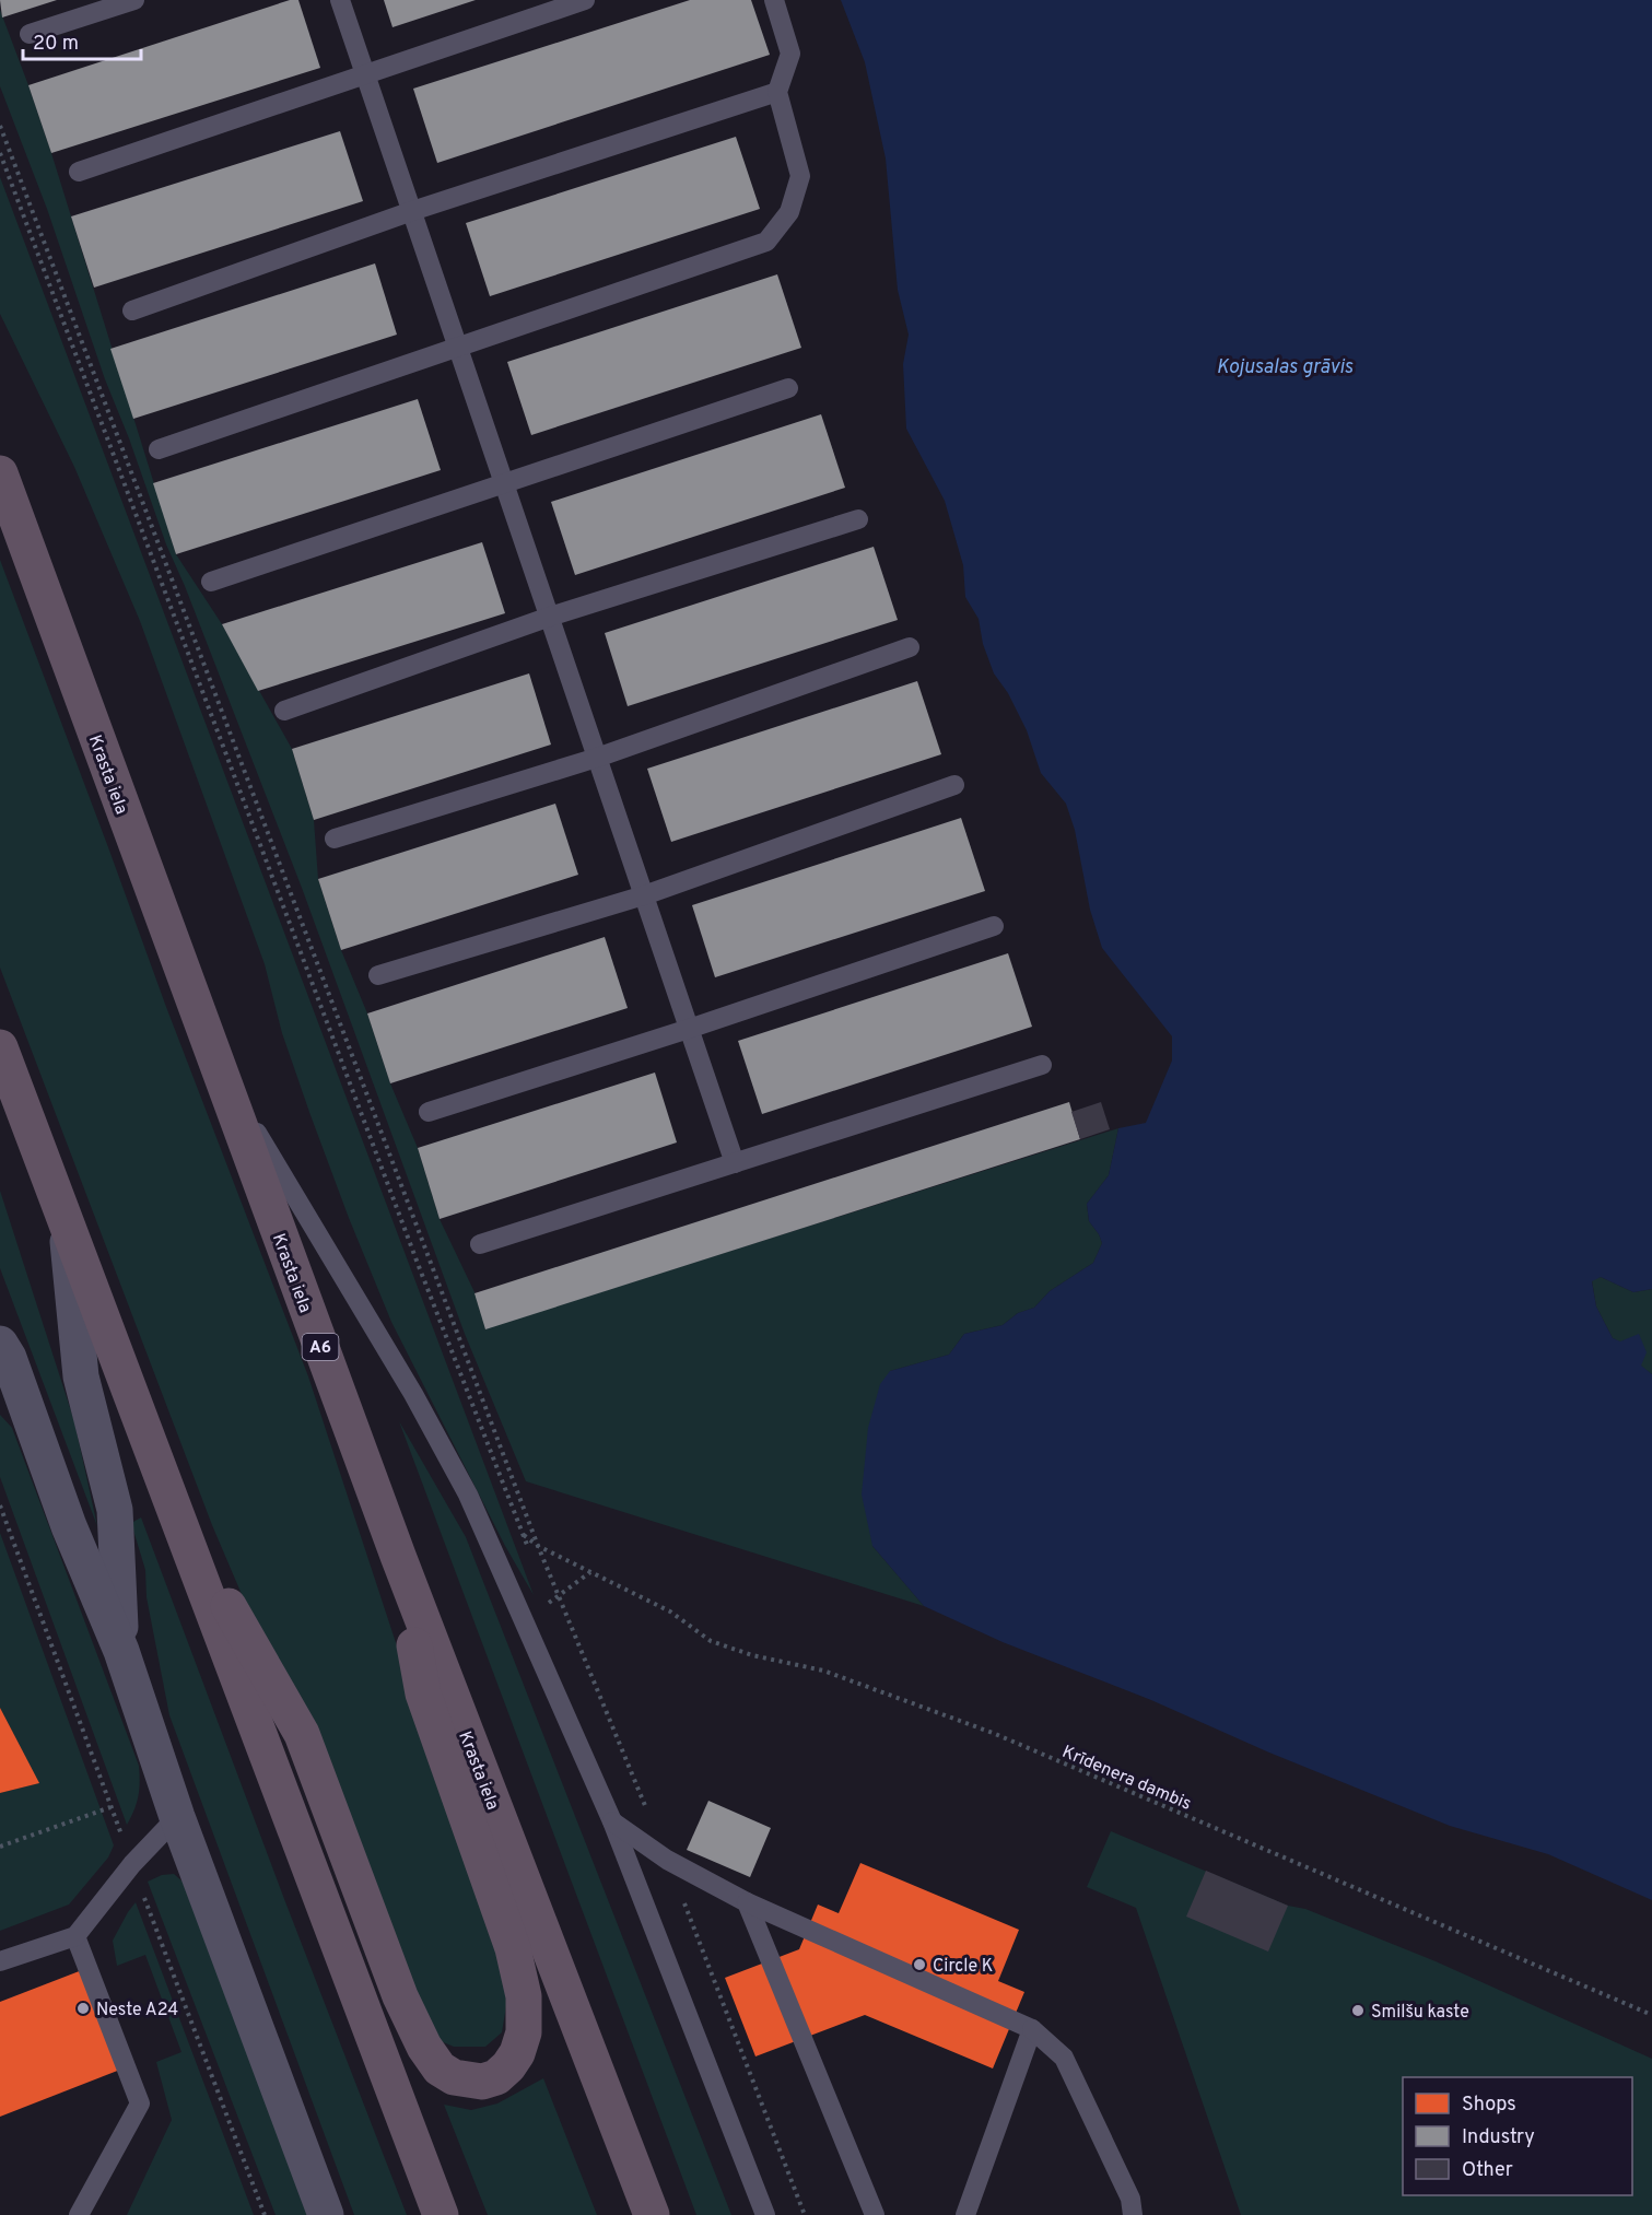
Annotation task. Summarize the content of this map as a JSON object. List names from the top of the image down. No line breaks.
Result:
{"streets":{"highway":["Krasta iela","A6"],"path":["Krīdenera dambis"]},"water":["Kojusalas grāvis"],"places":["Circle K","Neste A24","Smilšu kaste"],"legend":["Shops","Industry","Other"],"scale_bar":"20 m"}
